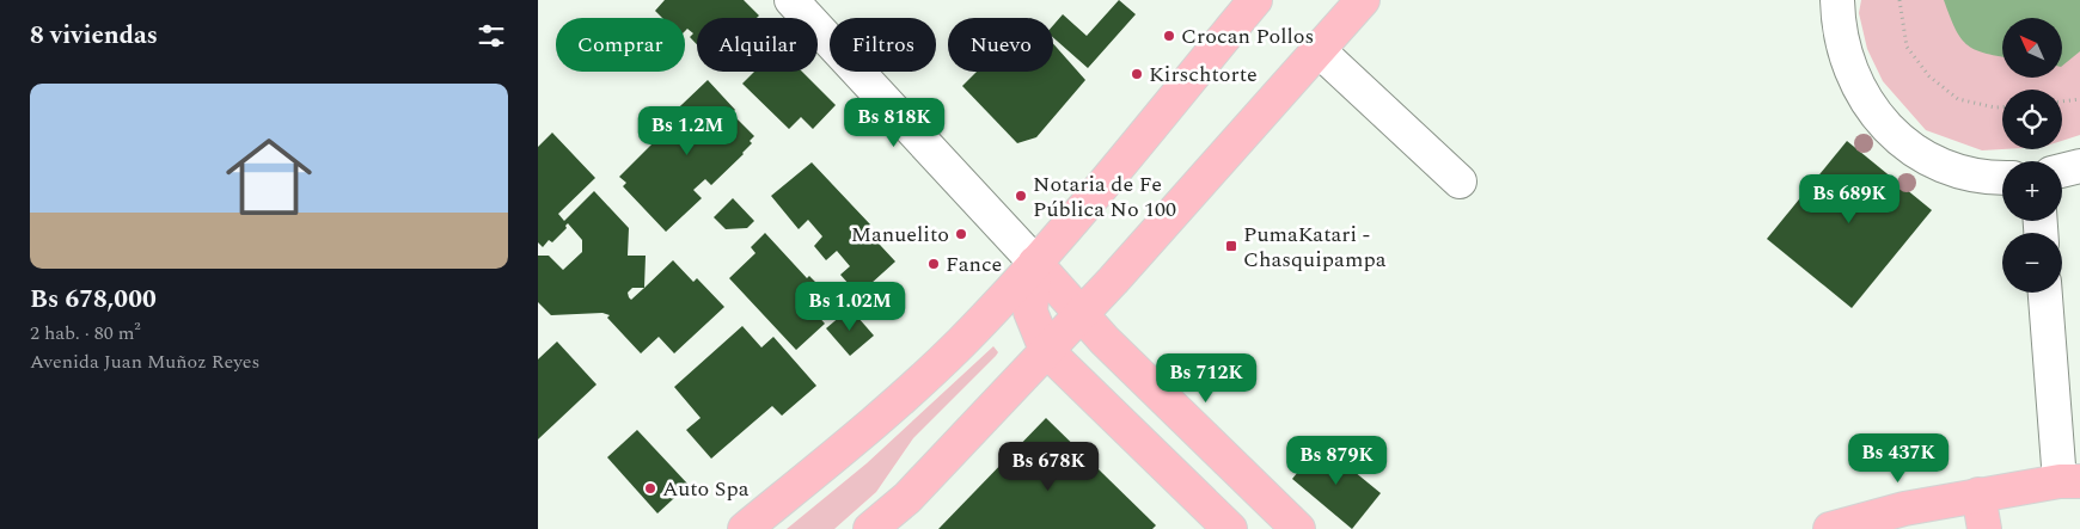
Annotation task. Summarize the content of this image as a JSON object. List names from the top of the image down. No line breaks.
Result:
{"places":{"other":["Crocan Pollos","Kirschtorte","Notaria de Fe Pública No 100","Manuelito","Fance","Auto Spa"],"transit":["PumaKatari - Chasquipampa"]},"north":"top left","page":{"heading":"8 viviendas","map_buttons":["+","−"],"chip":["Comprar","Alquilar","Filtros","Nuevo"],"list":[{"name":"Bs 678,000","note":"2 hab. · 80 m² · Avenida Juan Muñoz Reyes"}],"price":["Bs 818K","Bs 1.2M","Bs 689K","Bs 1.02M","Bs 712K","Bs 437K","Bs 879K","Bs 678K"]}}
